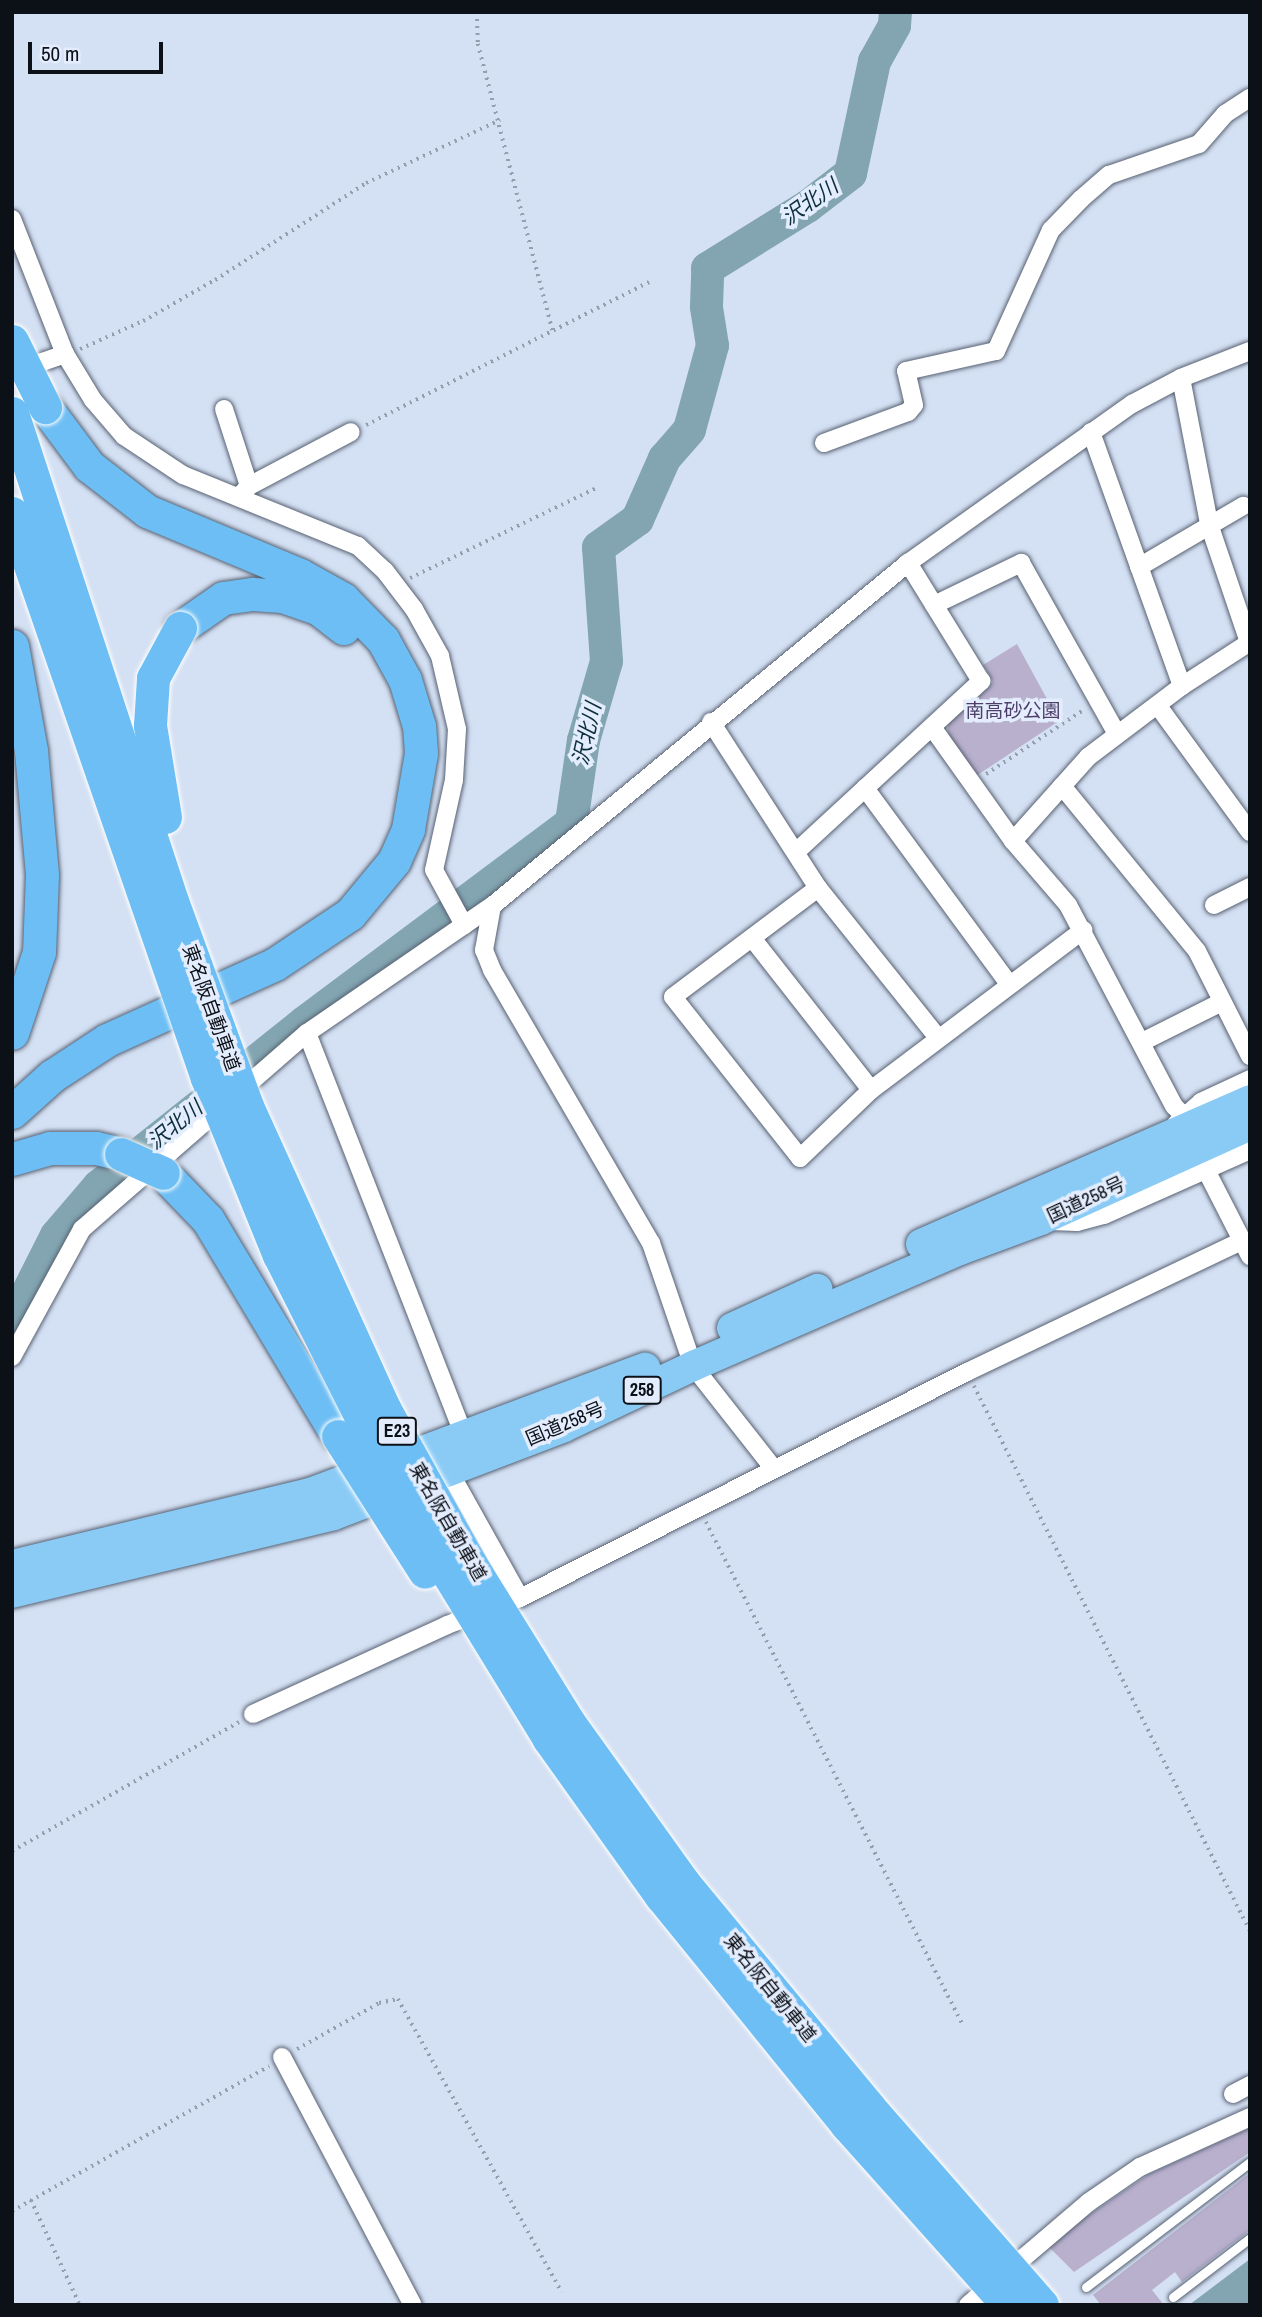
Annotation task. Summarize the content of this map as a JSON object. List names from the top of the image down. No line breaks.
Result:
{"streets":{"highway":["東名阪自動車道","国道258号","258","E23"]},"water":["沢北川"],"parks":["南高砂公園"],"scale_bar":"50 m"}
